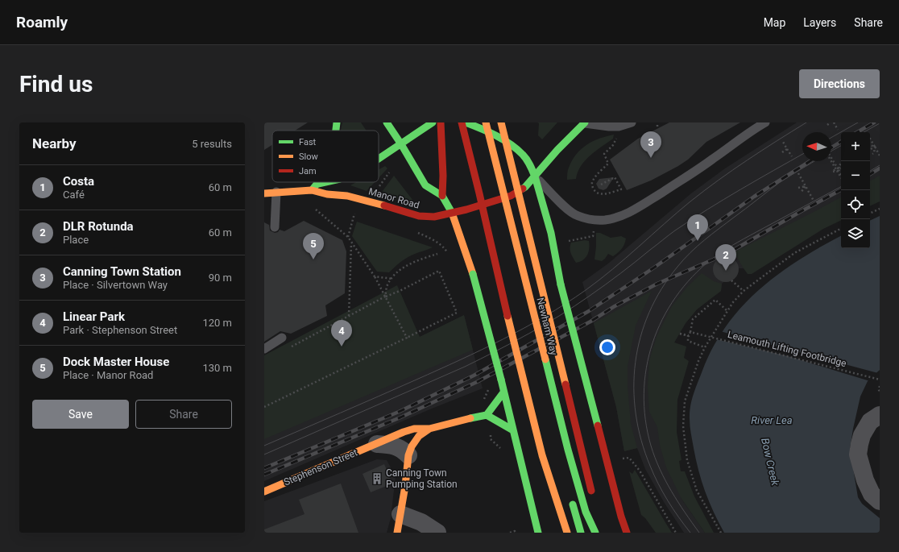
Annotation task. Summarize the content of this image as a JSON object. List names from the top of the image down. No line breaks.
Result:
{"streets":{"main road":["Manor Road","Newham Way","Stephenson Street"],"path":["Leamouth Lifting Footbridge"]},"water":["River Lea","Bow Creek"],"places":{"building":["Canning Town Pumping Station"]},"legend":["Fast","Slow","Jam"],"north":"left","page":{"header":"Roamly","nav":["Map","Layers","Share"],"buttons":["Directions",["Save","Share"]],"title":"Find us","heading":["Nearby","5 results"],"pins":["3","1","5","2","4"],"map_buttons":["+","−"],"list":[{"mark":"1","name":"Costa","note":"Café","value":"60 m"},{"mark":"2","name":"DLR Rotunda","note":"Place","value":"60 m"},{"mark":"3","name":"Canning Town Station","note":"Place · Silvertown Way","value":"90 m"},{"mark":"4","name":"Linear Park","note":"Park · Stephenson Street","value":"120 m"},{"mark":"5","name":"Dock Master House","note":"Place · Manor Road","value":"130 m"}]}}
